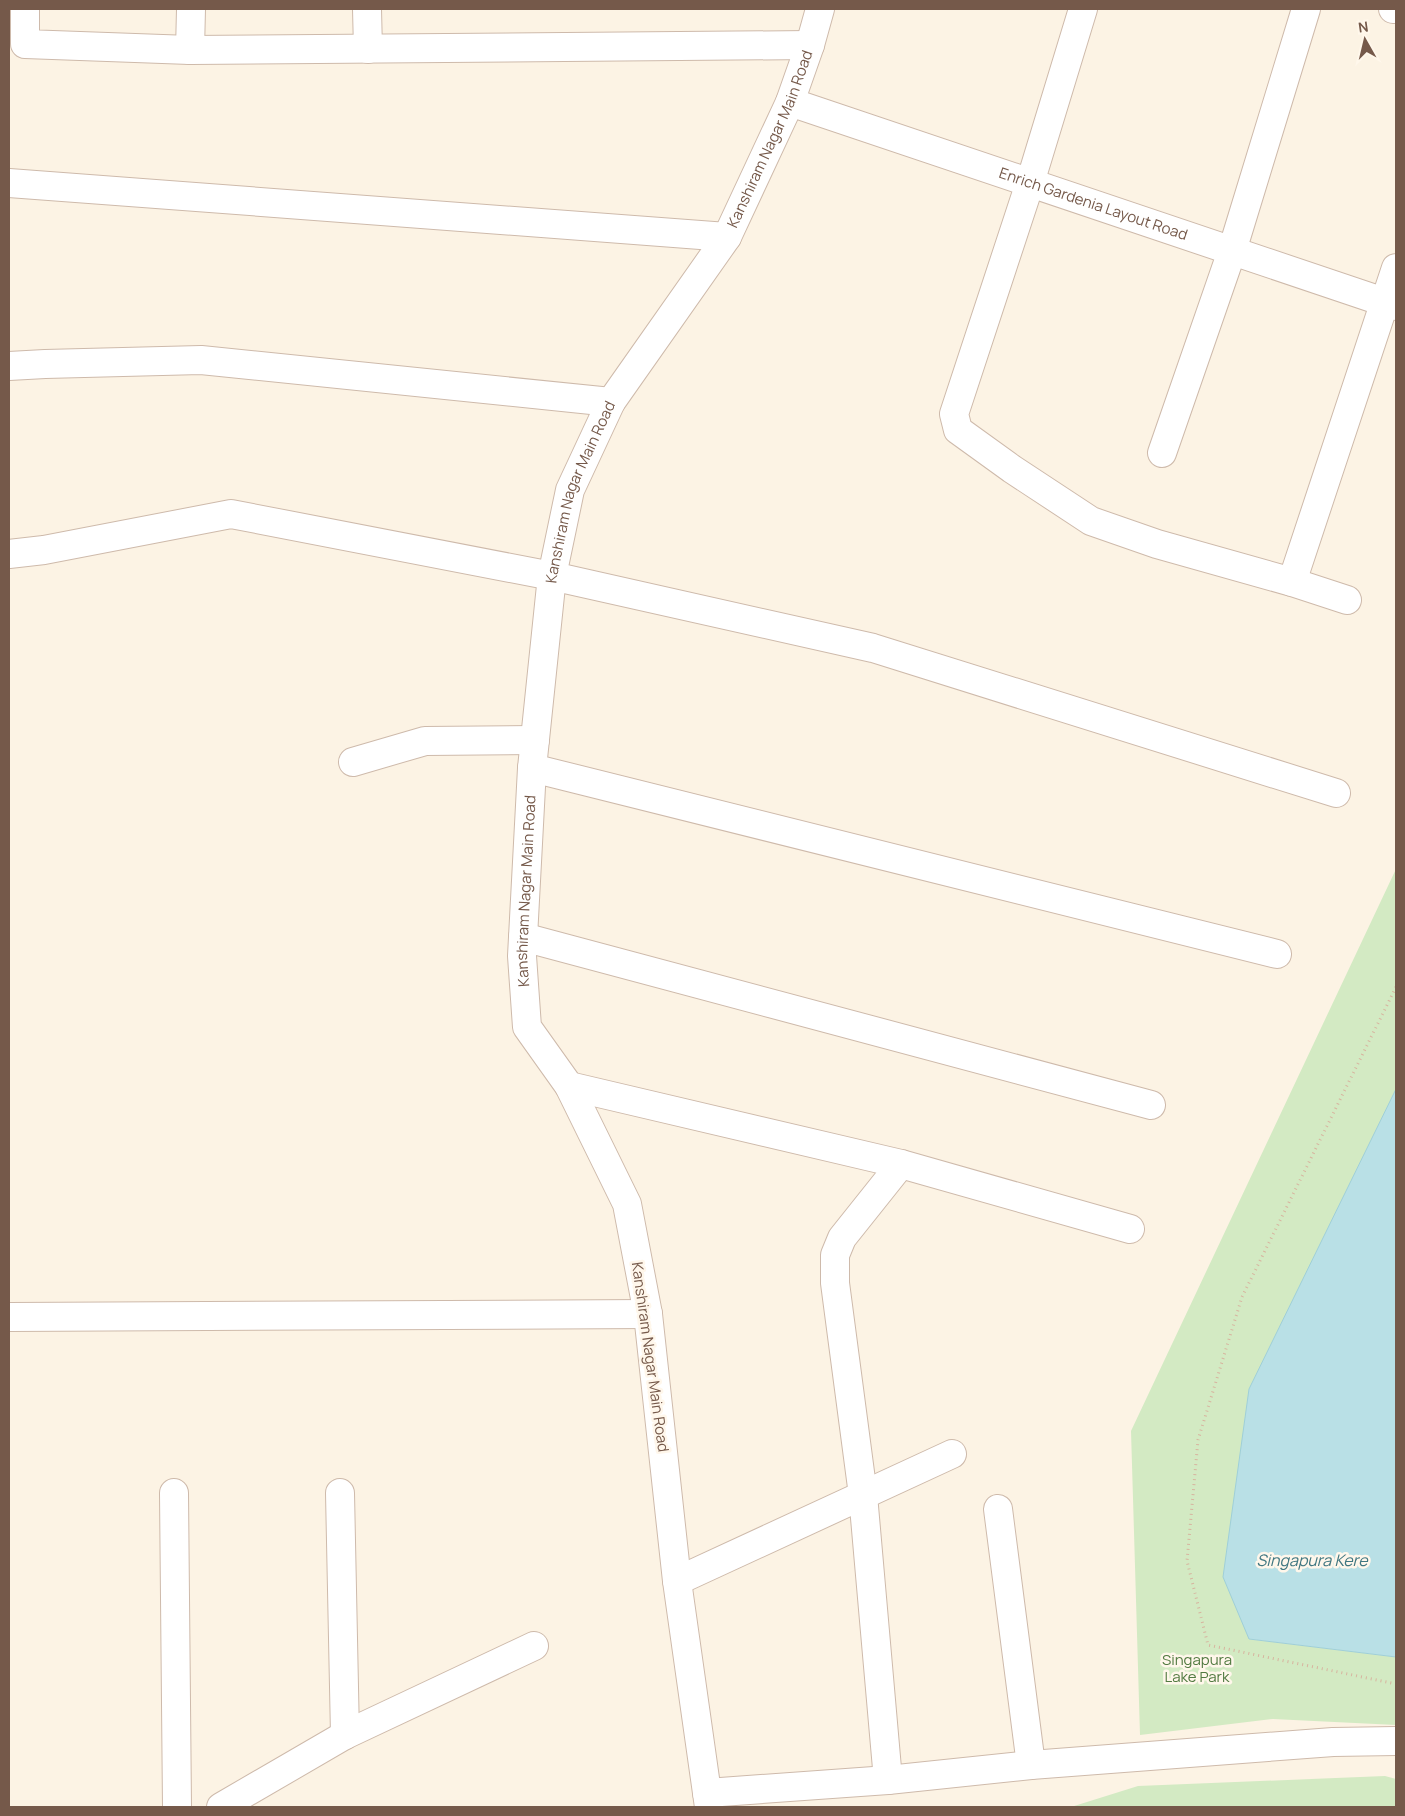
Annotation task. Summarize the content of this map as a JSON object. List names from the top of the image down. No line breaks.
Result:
{"streets":{"street":["Kanshiram Nagar Main Road","Enrich Gardenia Layout Road"]},"crossings":[["Kanshiram Nagar Main Road","Enrich Gardenia Layout Road"]],"water":["Singapura Kere"],"parks":["Singapura Lake Park"],"north":"top"}
